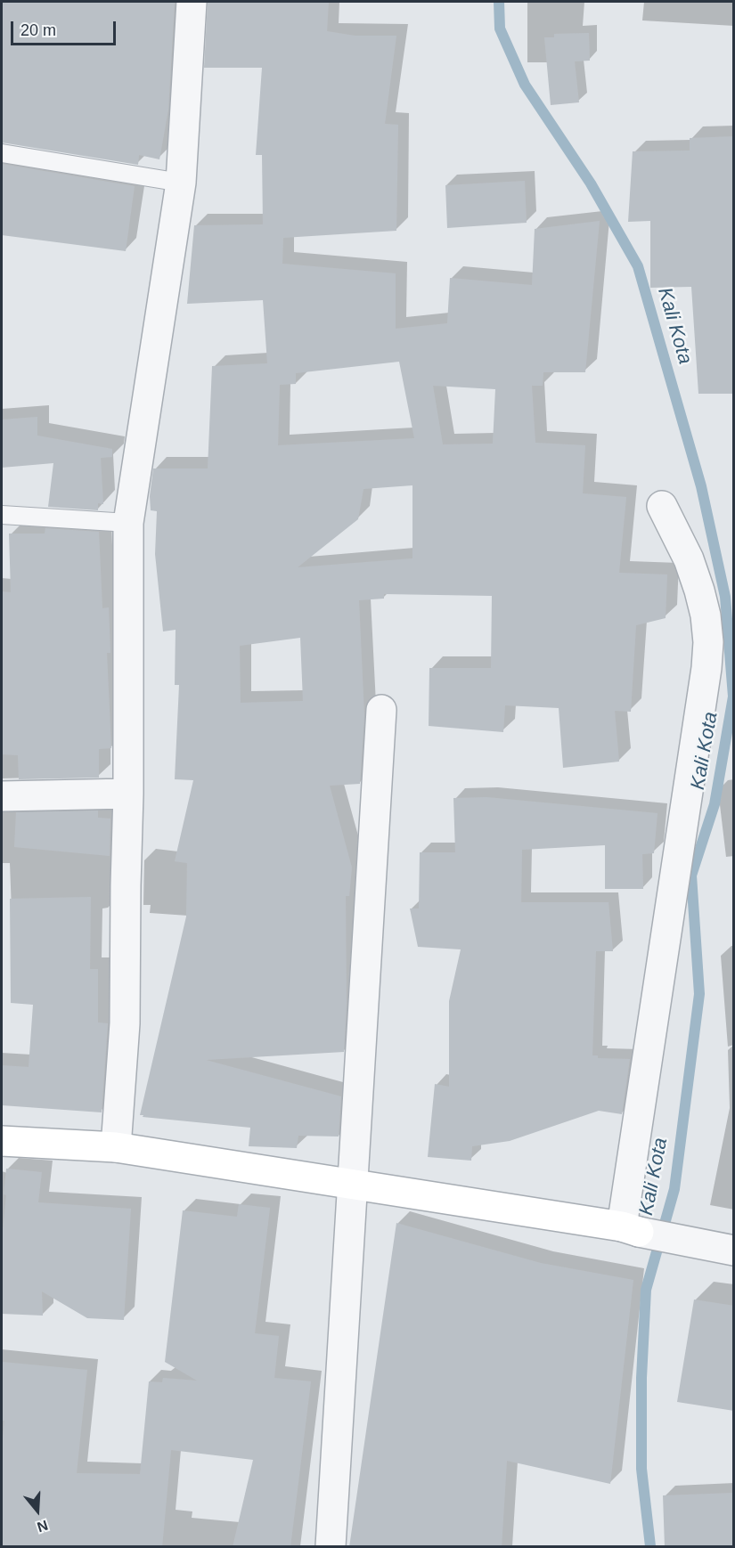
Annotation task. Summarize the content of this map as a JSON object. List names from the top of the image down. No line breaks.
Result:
{"water":["Kali Kota"],"scale_bar":"20 m","north":"bottom"}
